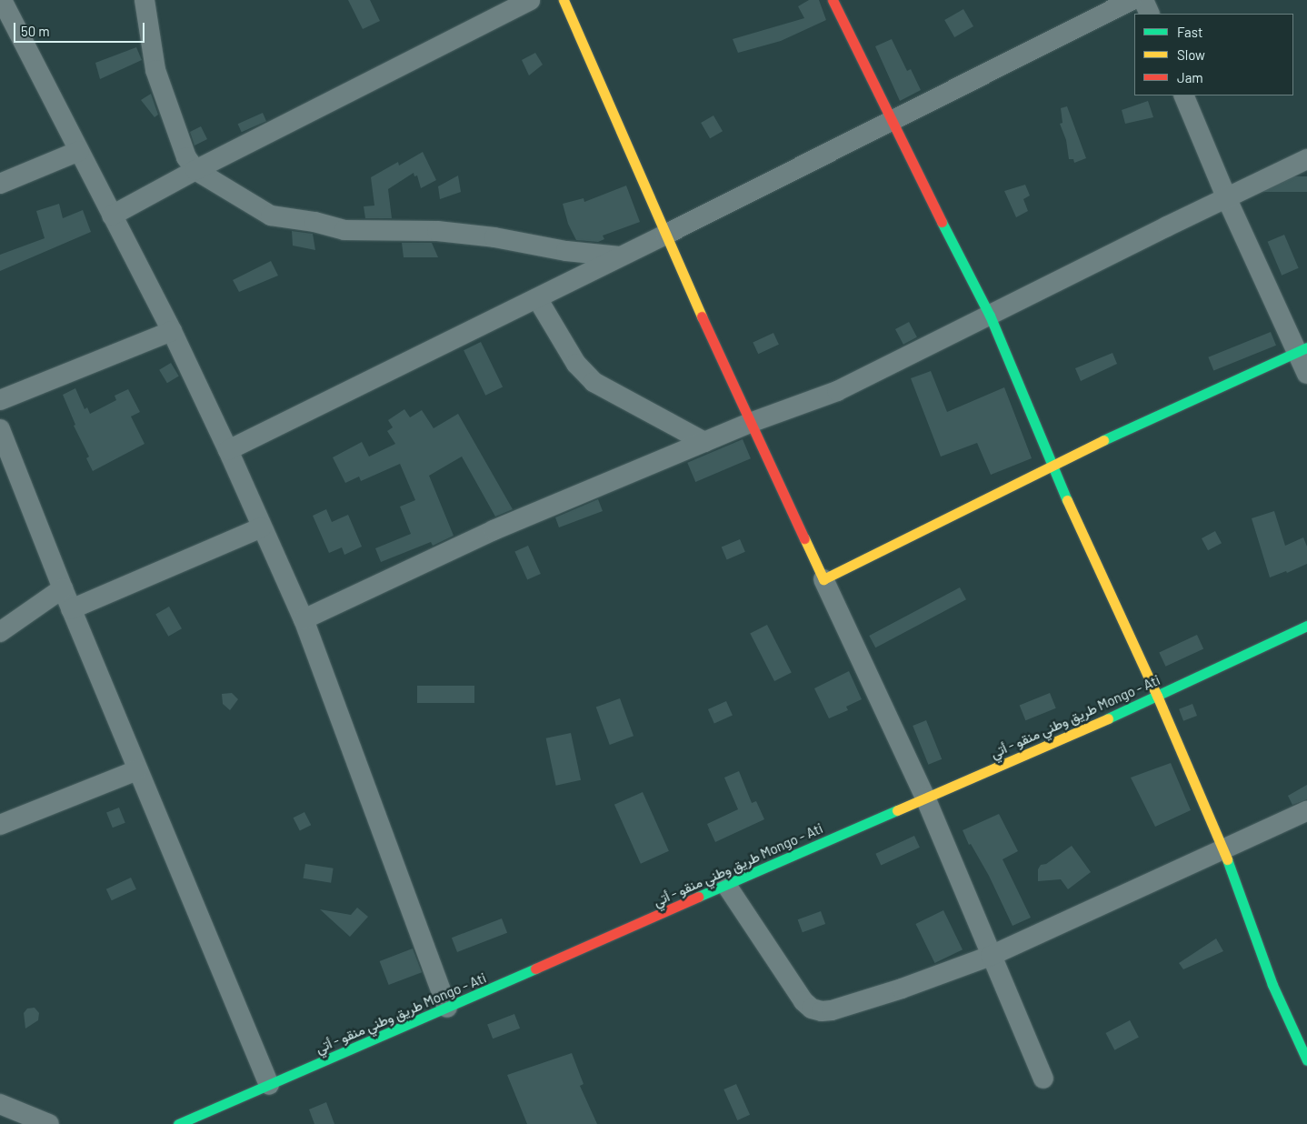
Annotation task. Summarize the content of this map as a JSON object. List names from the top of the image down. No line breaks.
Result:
{"streets":{"street":["طريق وطني منقو - أتي Mongo - Ati"]},"legend":["Fast","Slow","Jam"],"scale_bar":"50 m"}
